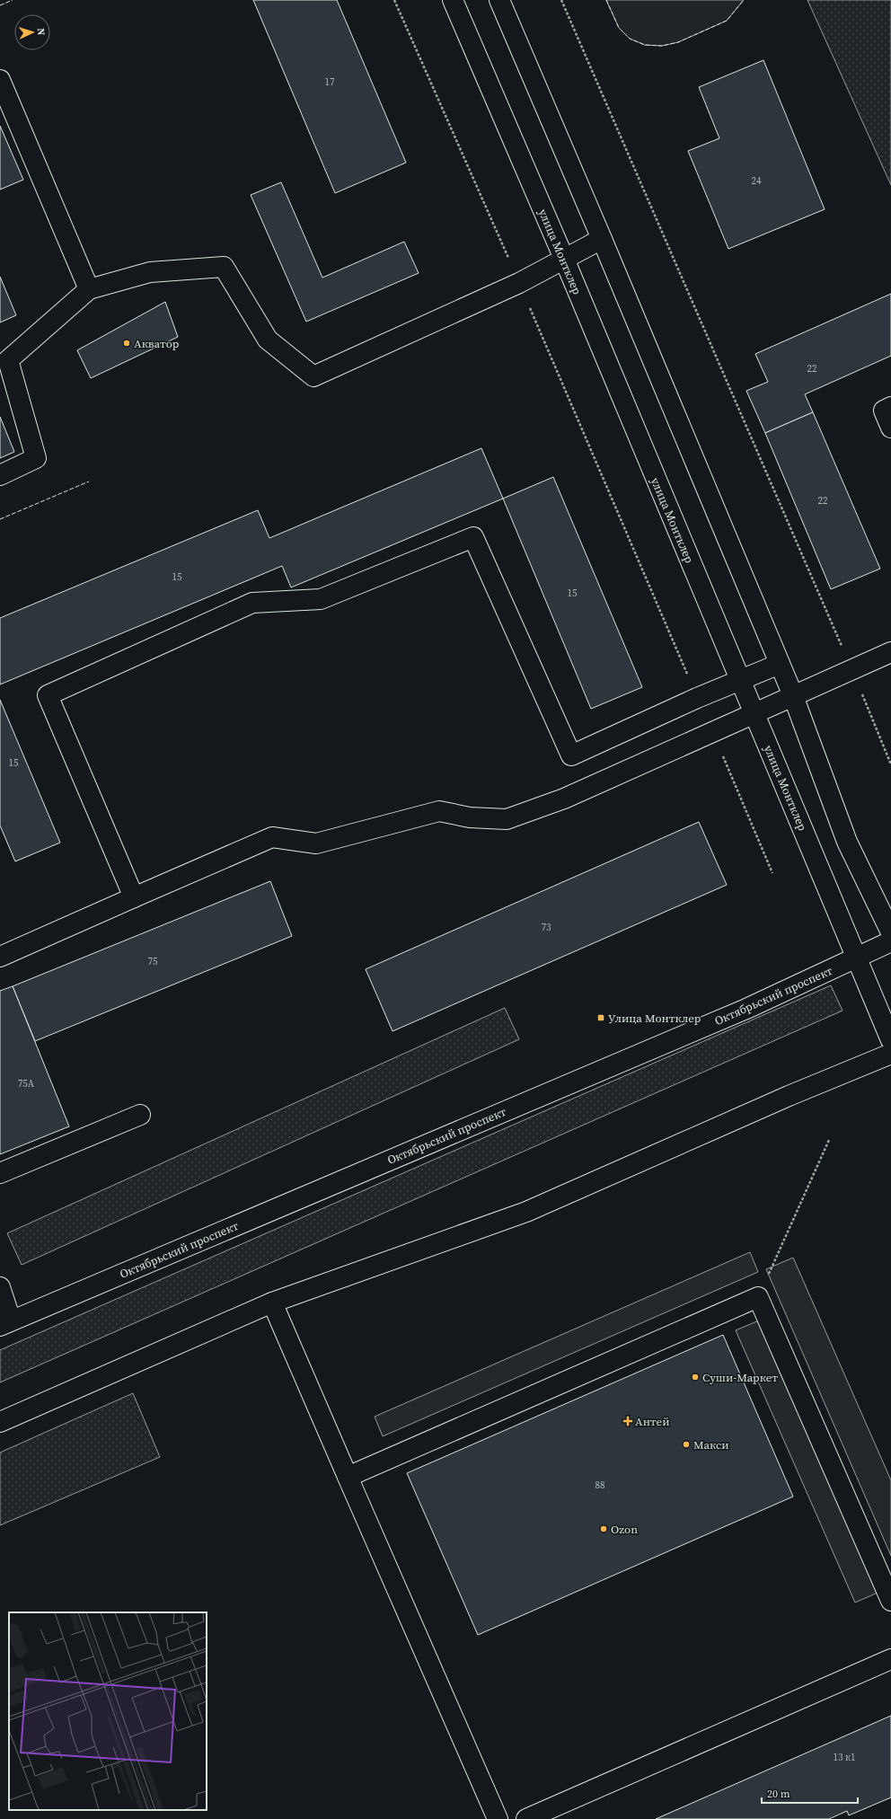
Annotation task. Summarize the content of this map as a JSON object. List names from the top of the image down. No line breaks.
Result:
{"streets":{"street":["улица Монтклер","Октябрьский проспект"]},"crossings":[["улица Монтклер","Октябрьский проспект"]],"places":{"other":["Акватор","Суши-Маркет","Макси","Ozon"],"transit":["Улица Монтклер"],"health":["Антей"]},"house_numbers":["17","24","22","22","15","15","15","73","75","75А","88","13 к1"],"scale_bar":"20 m","north":"right"}
